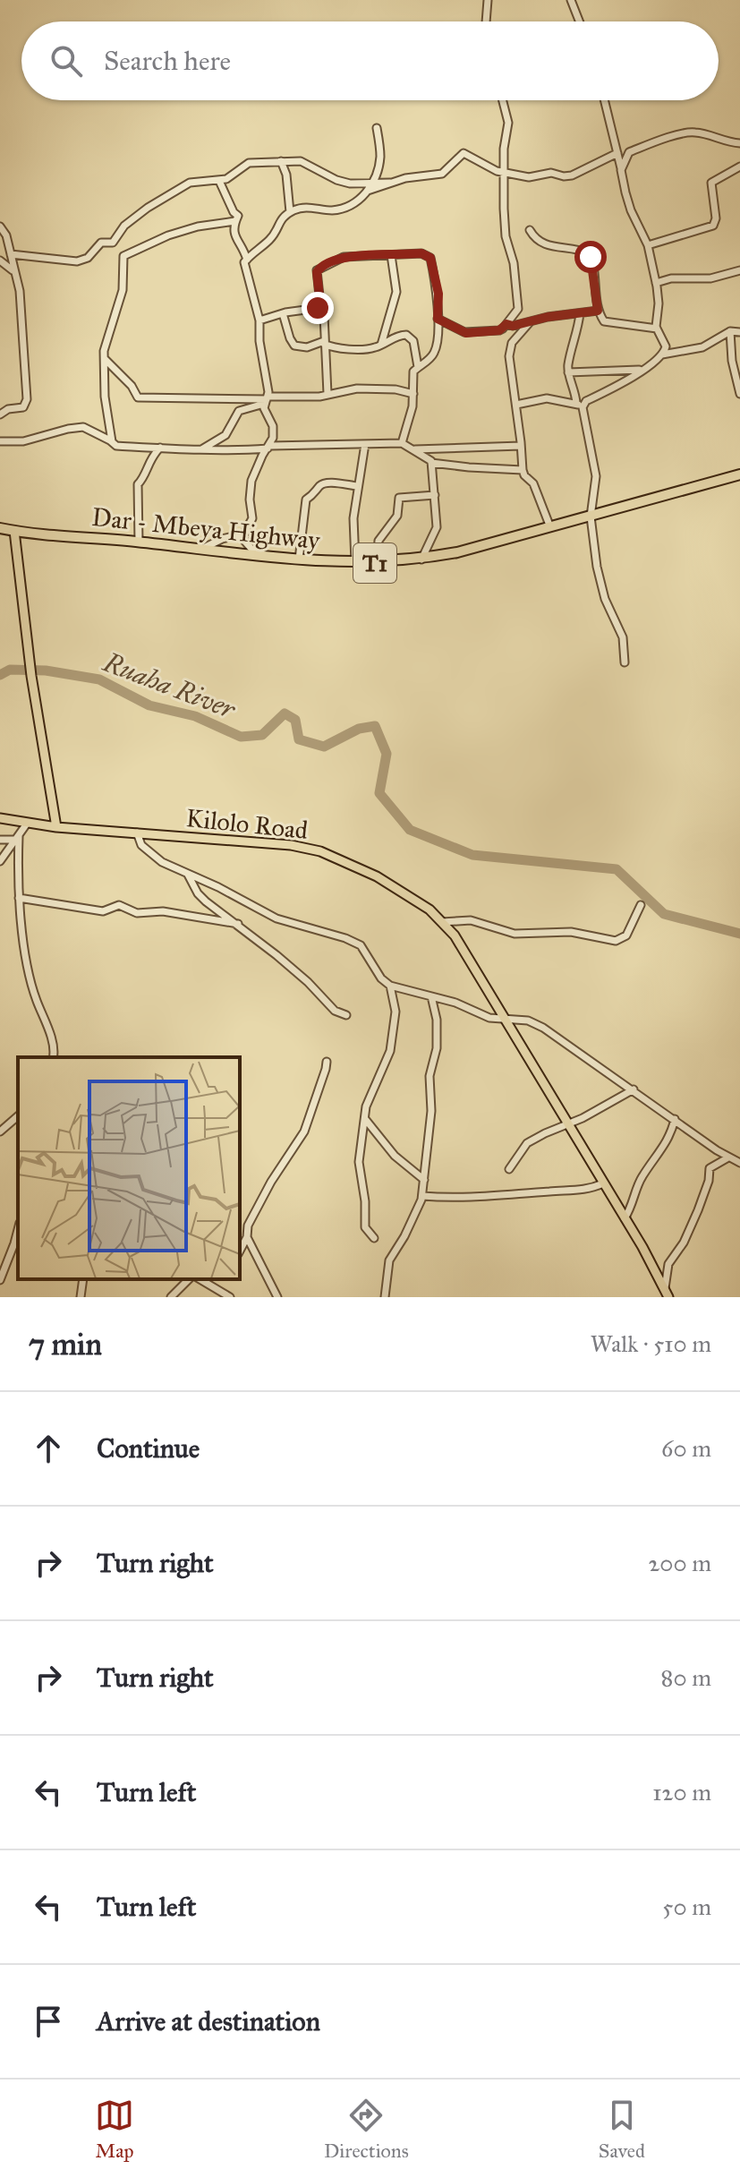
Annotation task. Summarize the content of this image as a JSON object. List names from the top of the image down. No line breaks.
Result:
{"streets":{"highway":["Dar - Mbeya Highway","T1"],"main road":["Kilolo Road"]},"water":["Ruaha River"],"page":{"search":"Search here","heading":["7 min","Walk · 510 m"],"list":[["Continue","60 m"],["Turn right","200 m"],["Turn right","80 m"],["Turn left","120 m"],["Turn left","50 m"],"Arrive at destination"],"nav":["Map","Directions","Saved"]}}
